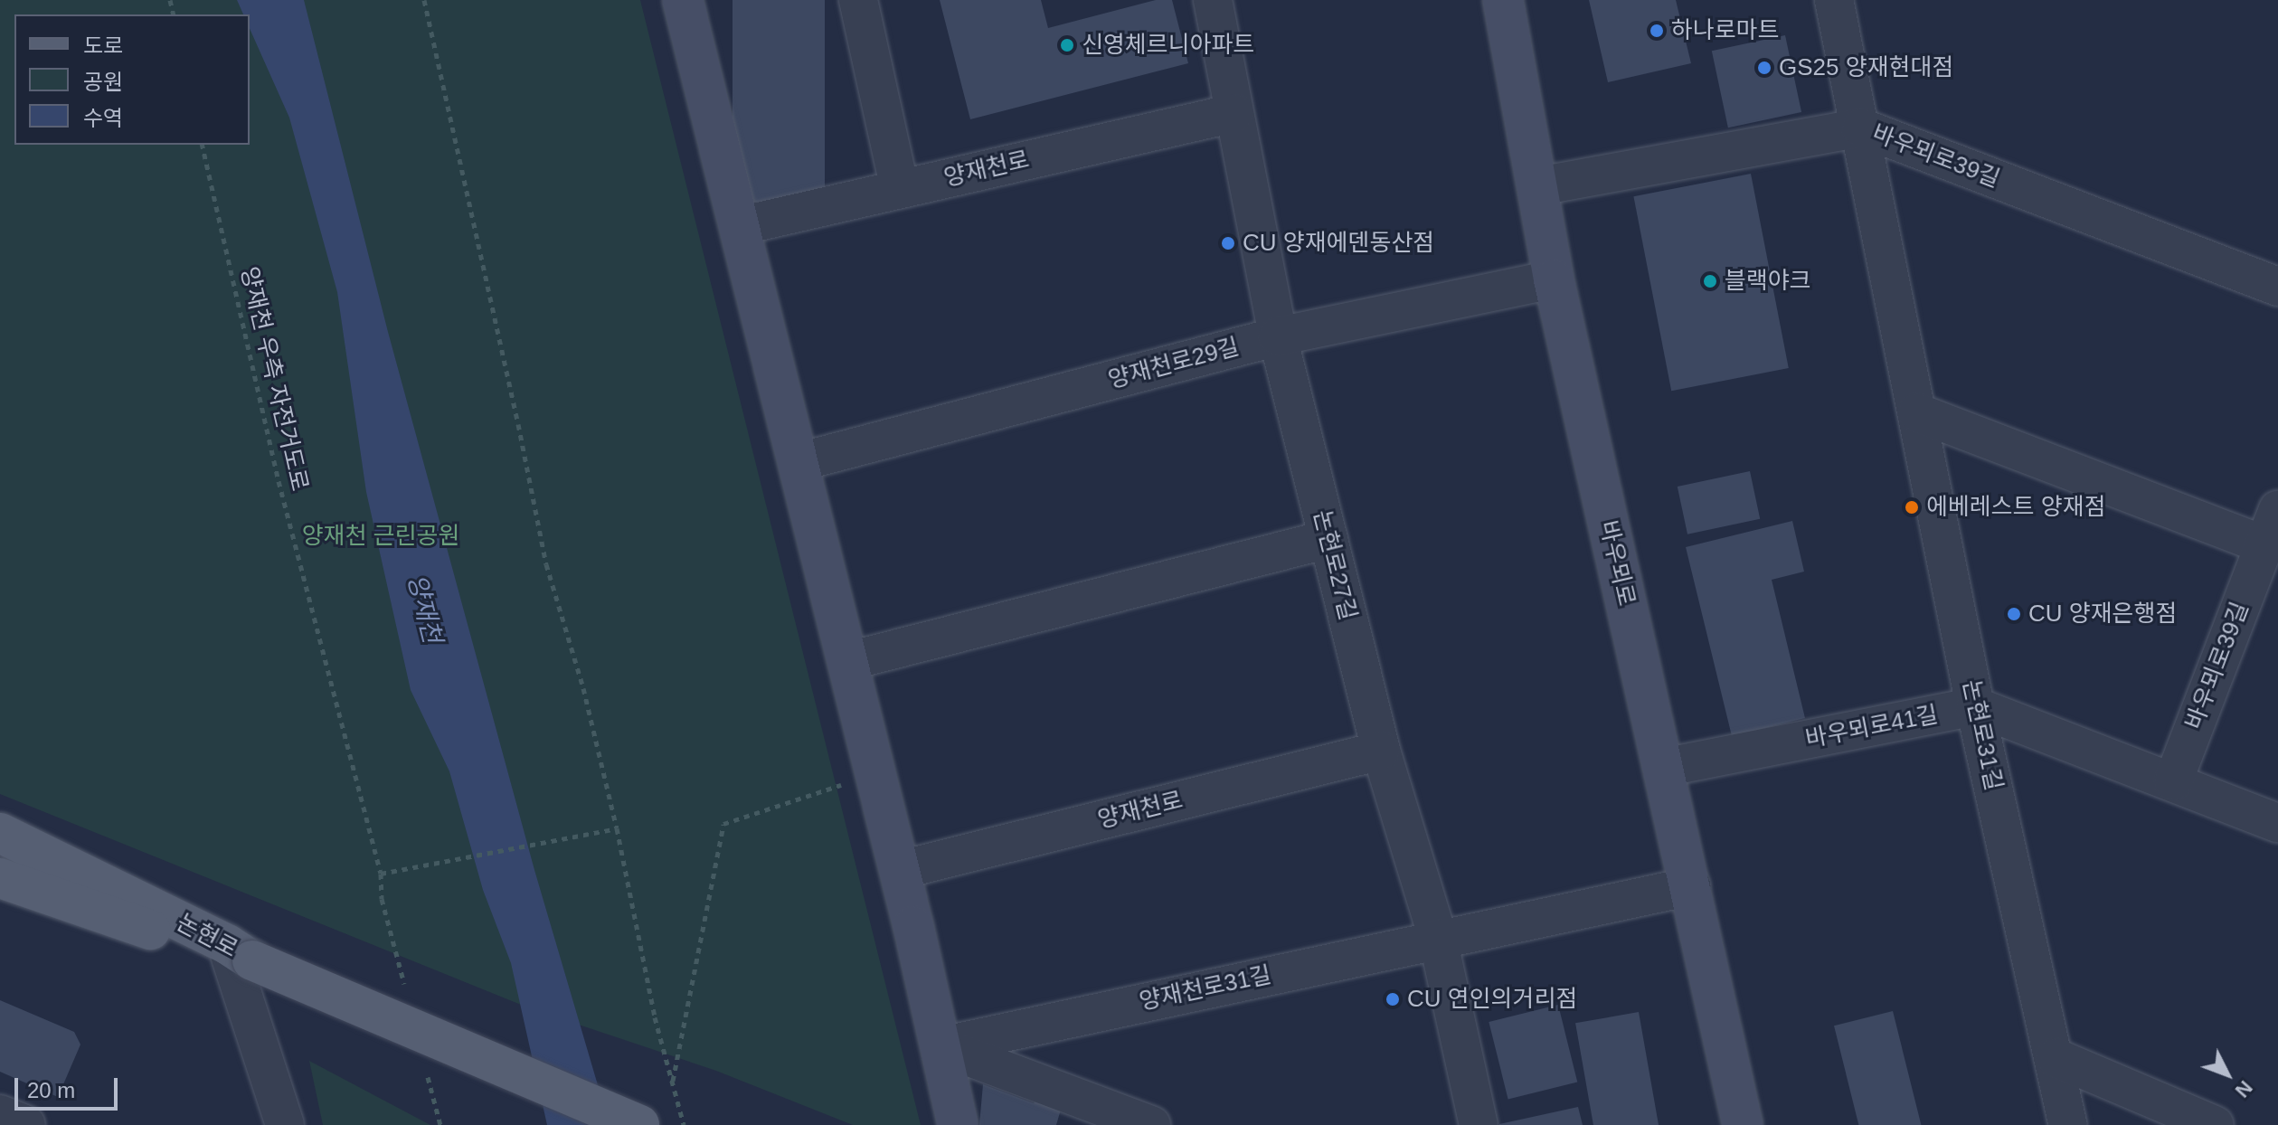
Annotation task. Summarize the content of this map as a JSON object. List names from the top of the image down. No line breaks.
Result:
{"streets":{"main road":["논현로"],"street":["바우뫼로39길","양재천로","양재천로29길","바우뫼로","논현로27길","바우뫼로41길","논현로31길","양재천로31길"],"path":["양재천 우측 자전거도로"]},"crossings":[["바우뫼로39길","바우뫼로"],["바우뫼로39길","논현로31길"],["양재천로","논현로27길"],["양재천로29길","바우뫼로"],["양재천로29길","논현로27길"],["바우뫼로","바우뫼로41길"],["바우뫼로","양재천로31길"],["논현로27길","양재천로31길"],["바우뫼로41길","논현로31길"]],"water":["양재천"],"parks":["양재천 근린공원"],"places":["하나로마트","신영체르니아파트","GS25 양재현대점","CU 양재에덴동산점","블랙야크","에베레스트 양재점","CU 양재은행점","CU 연인의거리점"],"legend":["도로","공원","수역"],"scale_bar":"20 m","north":"bottom right"}
